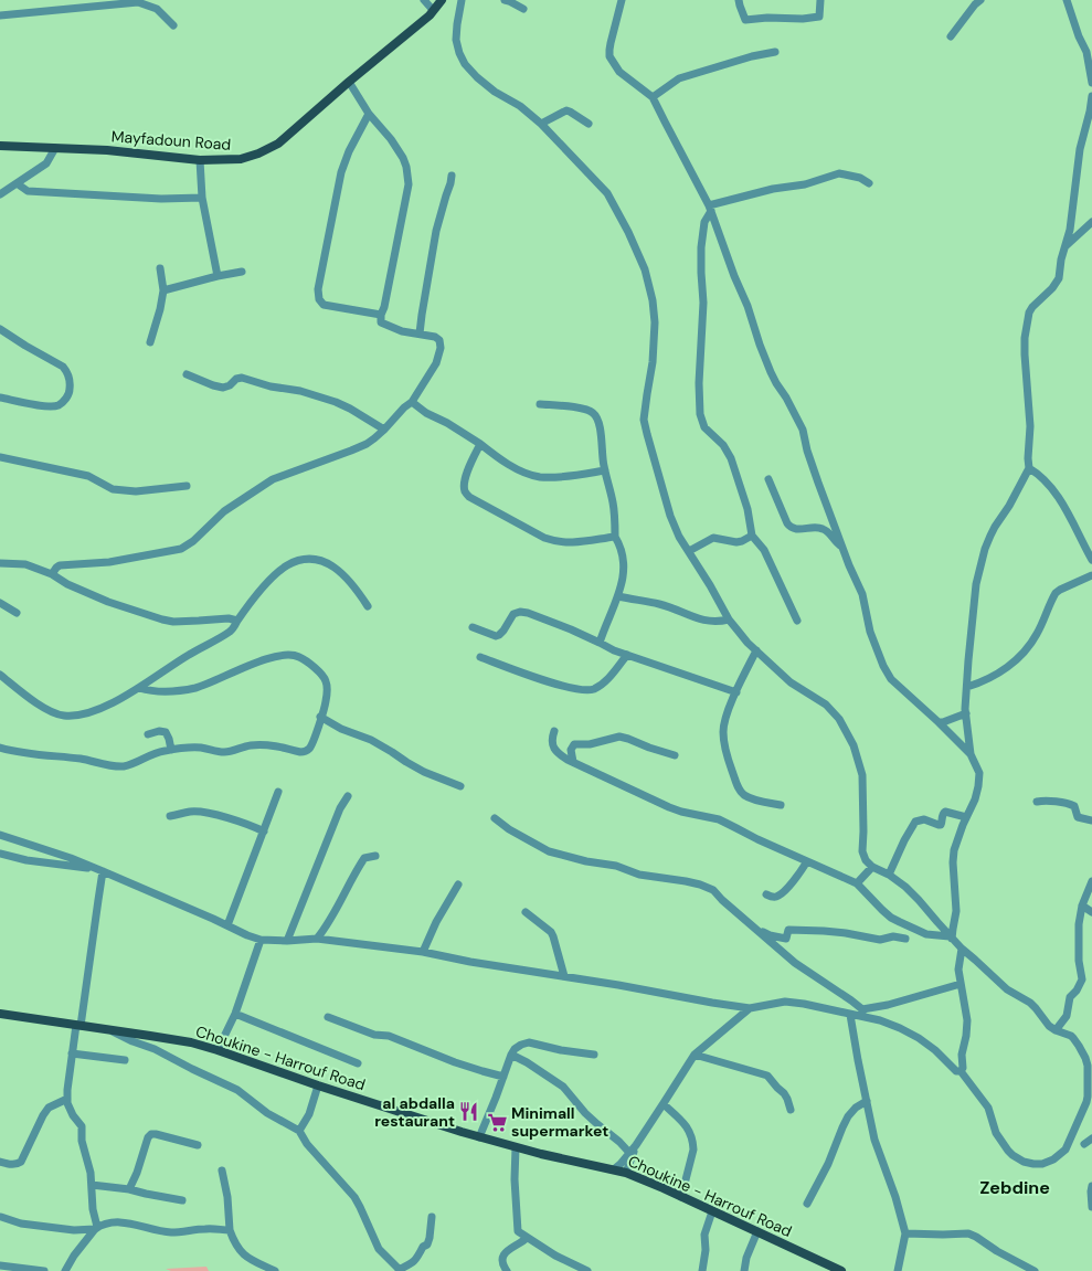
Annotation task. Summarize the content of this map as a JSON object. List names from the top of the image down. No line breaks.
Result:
{"streets":{"main road":["Mayfadoun Road","Choukine - Harrouf Road"]},"districts":["Zebdine"],"places":{"restaurant":["al abdalla restaurant"],"supermarket":["Minimall supermarket"]}}
